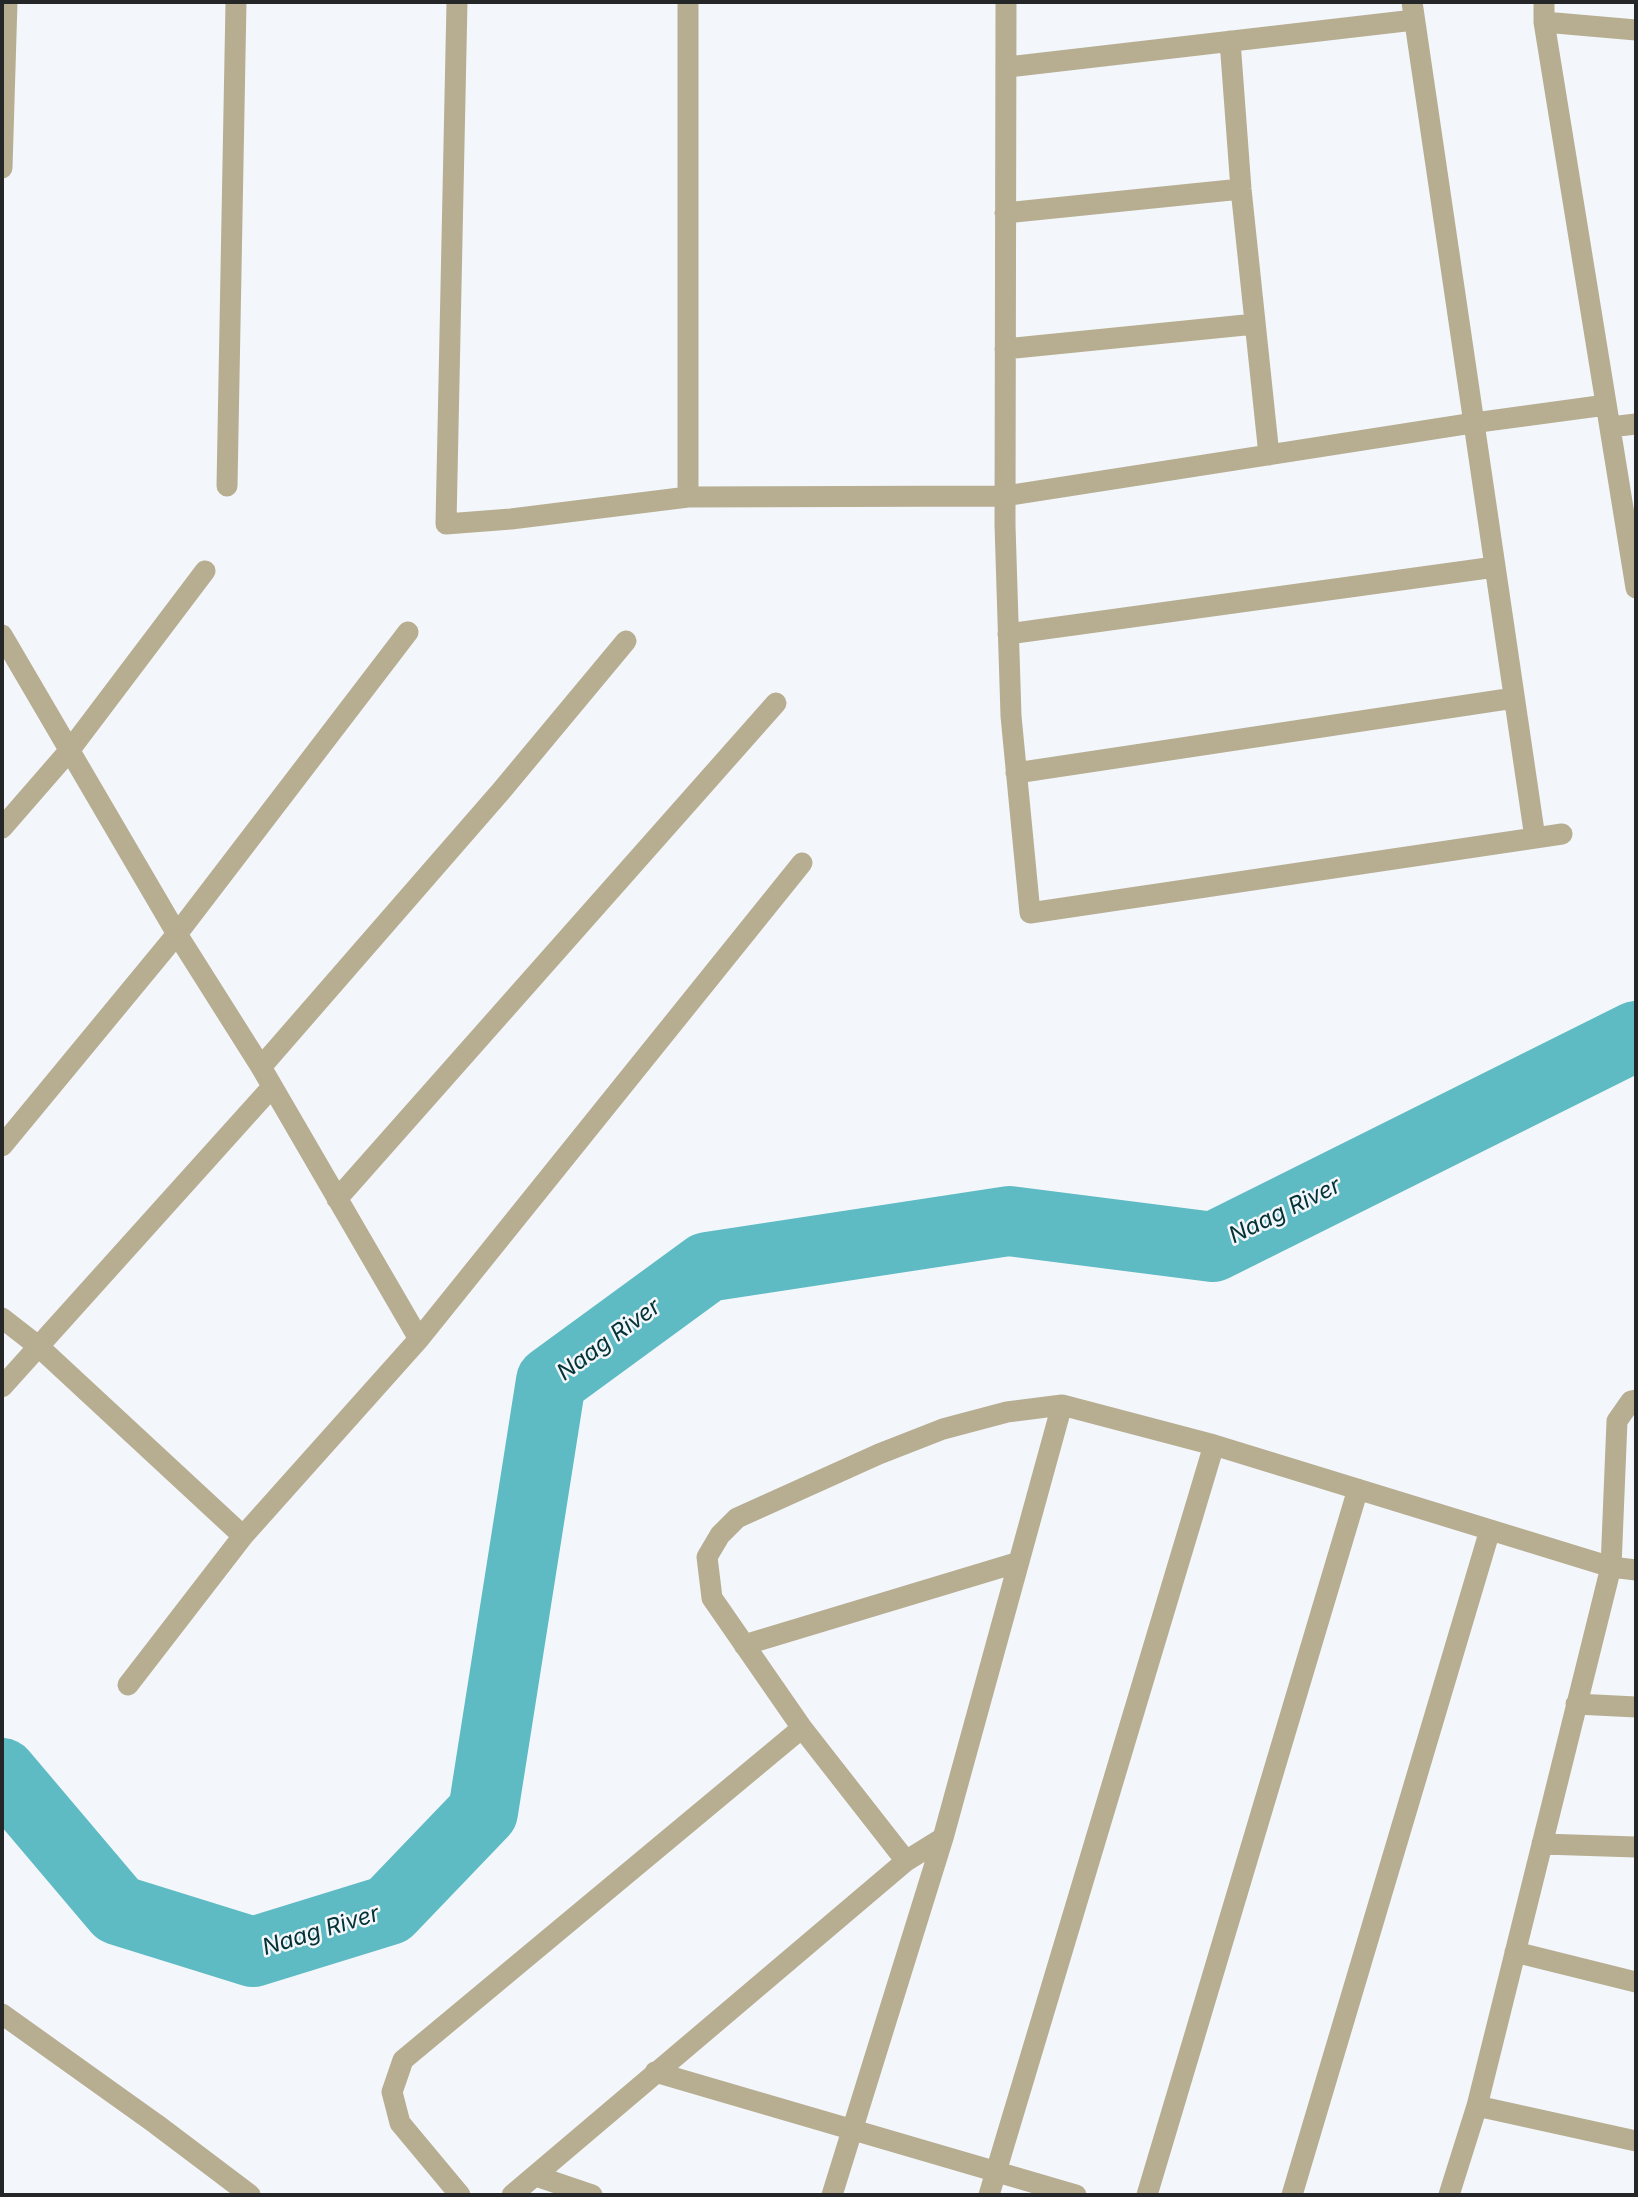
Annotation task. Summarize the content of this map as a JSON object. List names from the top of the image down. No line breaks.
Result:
{"water":["Naag River"]}
